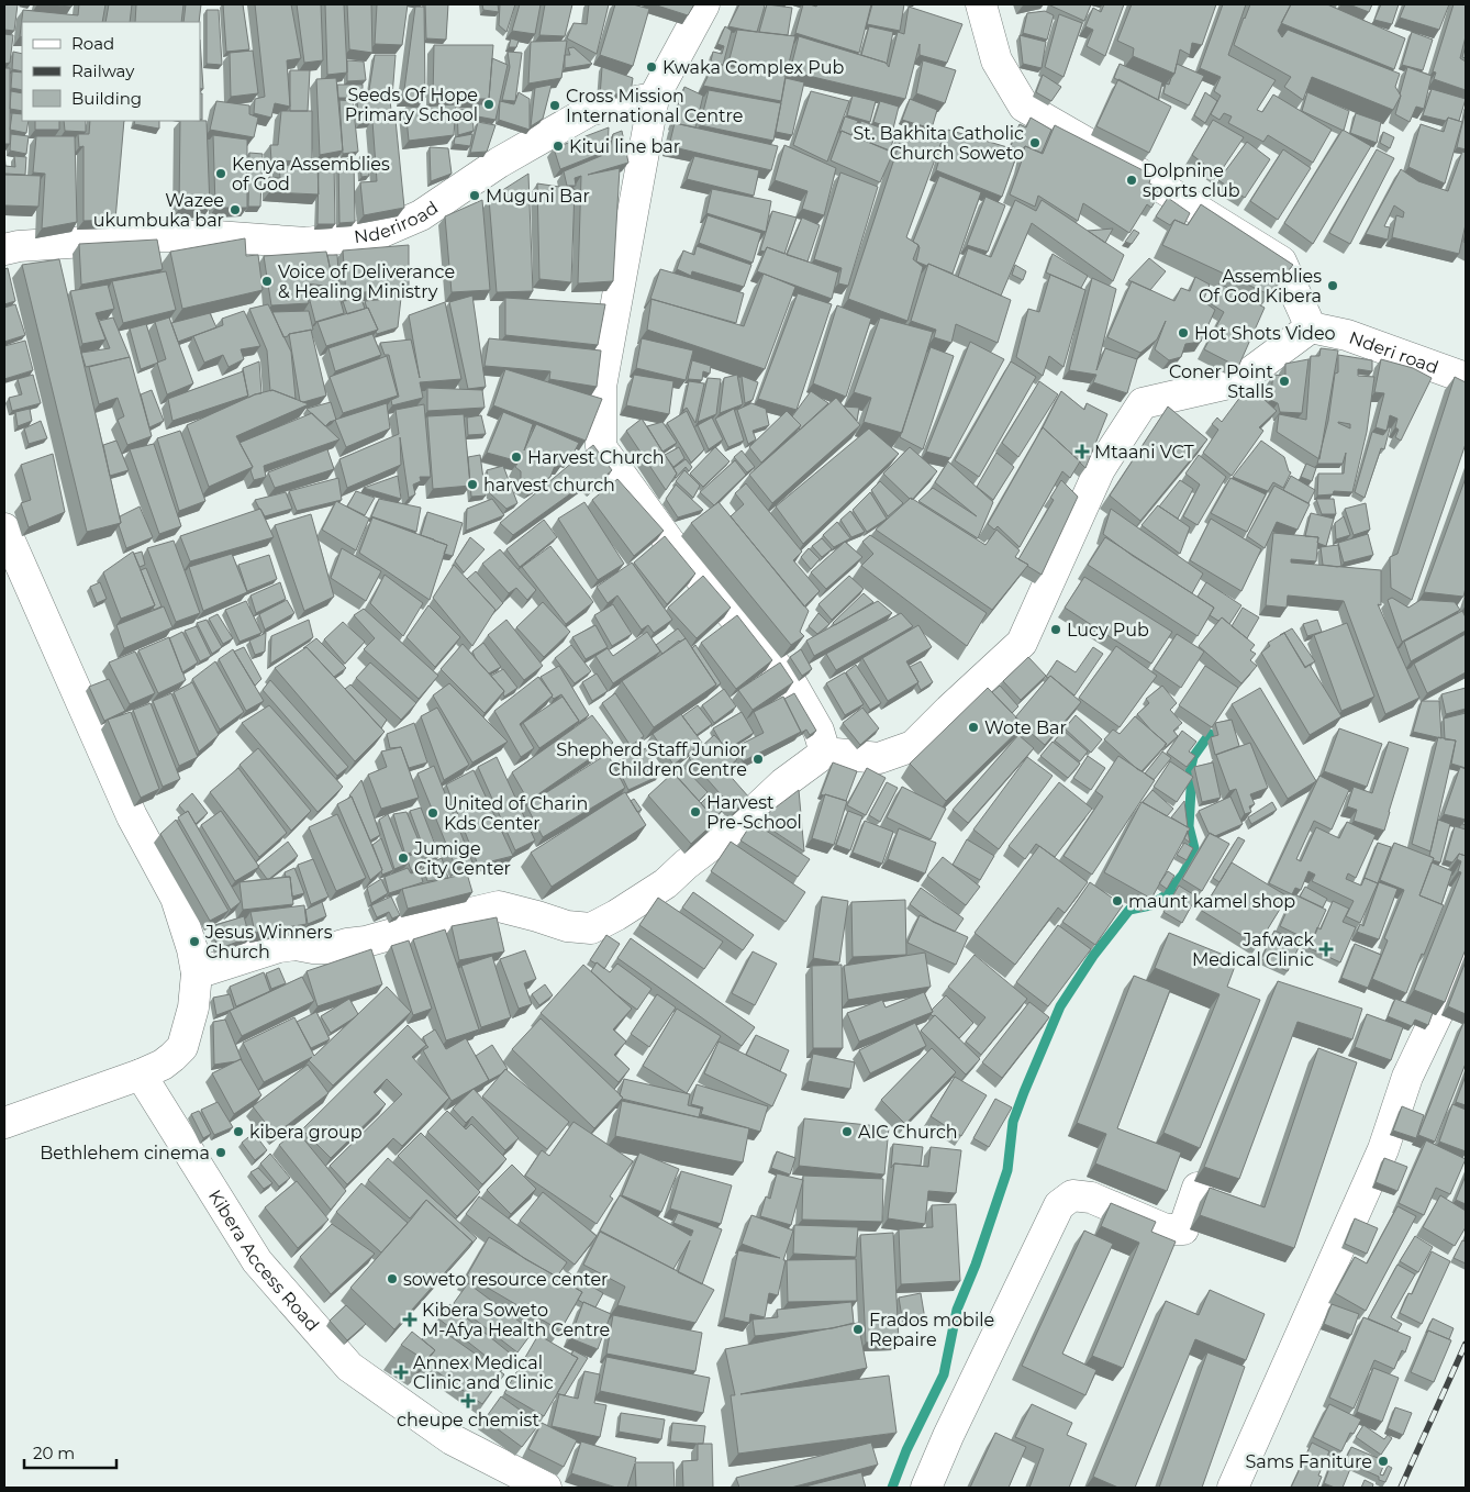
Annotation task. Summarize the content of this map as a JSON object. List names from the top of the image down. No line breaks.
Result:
{"streets":{"street":["Nderiroad","Nderi road","Kibera Access Road"]},"places":{"other":["Kwaka Complex Pub","Seeds Of Hope Primary School","Cross Mission International Centre","St. Bakhita Catholic Church Soweto","Kitui line bar","Kenya Assemblies of God","Dolpnine sports club","Muguni Bar","Wazee ukumbuka bar","Voice of Deliverance & Healing Ministry","Assemblies Of God Kibera","Hot Shots Video","Coner Point Stalls","Harvest Church","harvest church","Lucy Pub","Wote Bar","Shepherd Staff Junior Children Centre","Harvest Pre-School","United of Charin Kds Center","Jumige City Center","maunt kamel shop","Jesus Winners Church","kibera group","AIC Church","Bethlehem cinema","soweto resource center","Frados mobile Repaire","Sams Faniture"],"health":["Mtaani VCT","Jafwack Medical Clinic","Kibera Soweto M-Afya Health Centre","Annex Medical Clinic and Clinic","cheupe chemist"]},"legend":["Road","Railway","Building"],"scale_bar":"20 m"}
